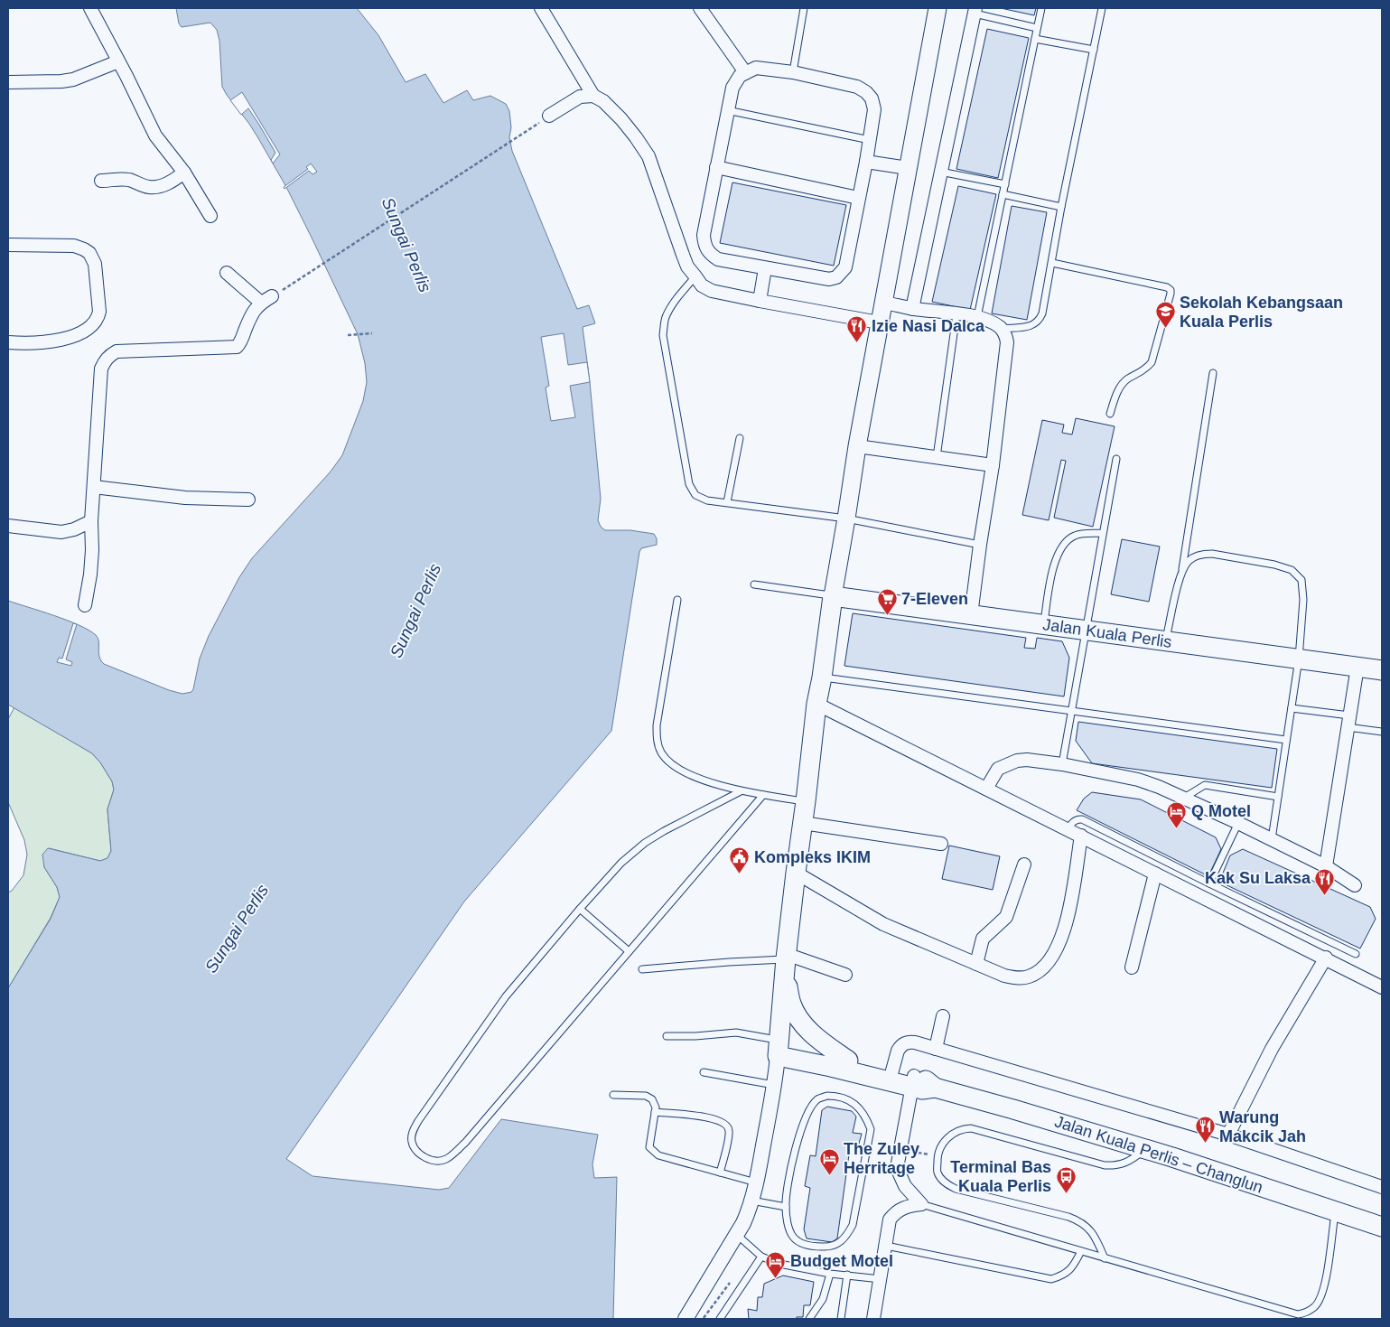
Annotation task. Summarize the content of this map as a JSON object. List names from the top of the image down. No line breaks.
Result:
{"streets":{"main road":["Jalan Kuala Perlis","Jalan Kuala Perlis – Changlun"]},"water":["Sungai Perlis"],"places":{"school or university":["Sekolah Kebangsaan Kuala Perlis"],"restaurant":["Izie Nasi Dalca","Kak Su Laksa","Warung Makcik Jah"],"supermarket":["7-Eleven"],"hotel":["Q Motel","The Zuley Herritage","Budget Motel"],"public building":["Kompleks IKIM"],"bus stop":["Terminal Bas Kuala Perlis"]}}
